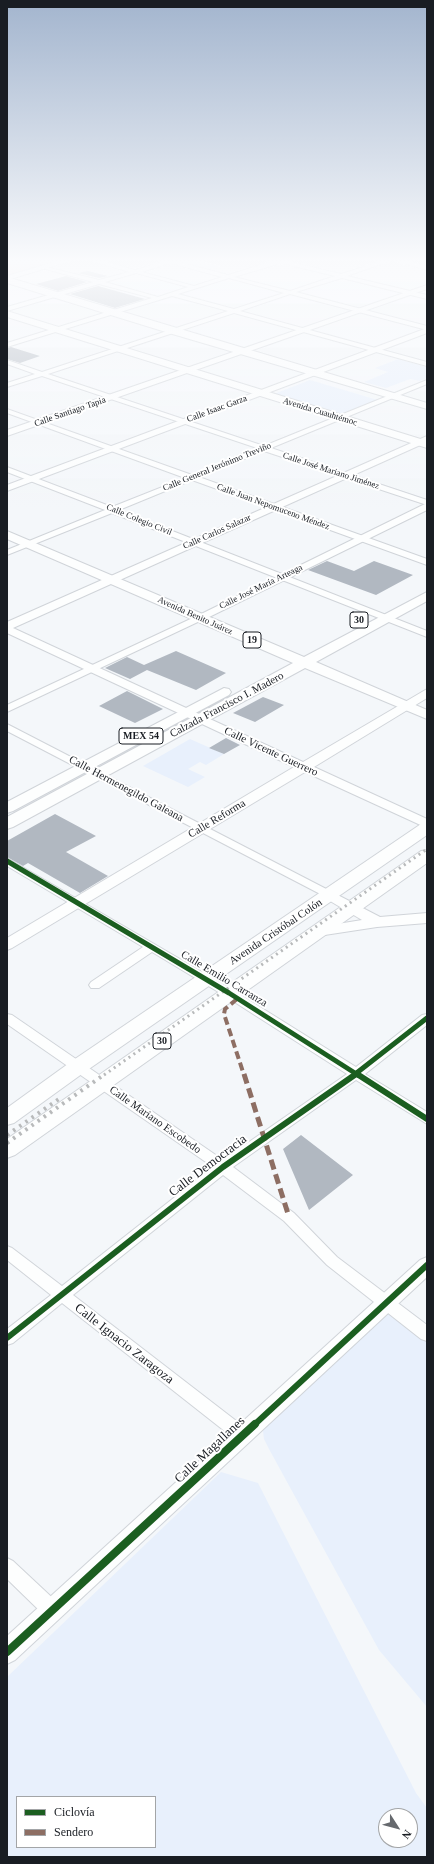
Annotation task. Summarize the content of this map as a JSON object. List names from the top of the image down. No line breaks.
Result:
{"streets":{"highway":["Avenida Cuauhtémoc"],"main road":["Avenida Benito Juárez","30","19","Calzada Francisco I. Madero","MEX 54","Avenida Cristóbal Colón"],"street":["Calle Isaac Garza","Calle Santiago Tapia","Calle General Jerónimo Treviño","Calle José Mariano Jiménez","Calle Juan Nepomuceno Méndez","Calle Colegio Civil","Calle Carlos Salazar","Calle José María Arteaga","Calle Vicente Guerrero","Calle Hermenegildo Galeana","Calle Reforma","Calle Emilio Carranza","Calle Mariano Escobedo","Calle Democracia","Calle Ignacio Zaragoza","Calle Magallanes"]},"crossings":[["Calle Isaac Garza","Avenida Cuauhtémoc"],["Calle Isaac Garza","Calle José Mariano Jiménez"],["Calle Isaac Garza","Calle Juan Nepomuceno Méndez"],["Calle Isaac Garza","Calle Colegio Civil"],["Calle Santiago Tapia","Avenida Cuauhtémoc"],["Calle Santiago Tapia","Calle José Mariano Jiménez"],["Calle Santiago Tapia","Calle Juan Nepomuceno Méndez"],["Avenida Cuauhtémoc","Calle General Jerónimo Treviño"],["Avenida Cuauhtémoc","Calle Carlos Salazar"],["Calle General Jerónimo Treviño","Calle José Mariano Jiménez"],["Calle General Jerónimo Treviño","Calle Juan Nepomuceno Méndez"],["Calle General Jerónimo Treviño","Calle Colegio Civil"],["Calle General Jerónimo Treviño","Avenida Benito Juárez"],["Calle José Mariano Jiménez","Calle Carlos Salazar"],["Calle José Mariano Jiménez","Calle José María Arteaga"],["Calle Juan Nepomuceno Méndez","Calle Carlos Salazar"],["Calle Juan Nepomuceno Méndez","Calle José María Arteaga"],["Calle Colegio Civil","Calle Carlos Salazar"],["Calle Colegio Civil","Calle José María Arteaga"],["Calle Colegio Civil","Calzada Francisco I. Madero"],["Calle Carlos Salazar","Avenida Benito Juárez"],["Calle Carlos Salazar","Calle Vicente Guerrero"],["Calle José María Arteaga","Avenida Benito Juárez"],["Calle José María Arteaga","Calle Vicente Guerrero"],["Avenida Benito Juárez","Calzada Francisco I. Madero"],["Avenida Benito Juárez","Calle Reforma"],["30","Avenida Cristóbal Colón"],["30","Calle Emilio Carranza"],["30","Calle Mariano Escobedo"],["Calzada Francisco I. Madero","Calle Vicente Guerrero"],["Calzada Francisco I. Madero","Calle Hermenegildo Galeana"],["Calle Vicente Guerrero","Calle Reforma"],["Calle Hermenegildo Galeana","Calle Reforma"],["Calle Hermenegildo Galeana","Avenida Cristóbal Colón"],["Calle Reforma","Calle Emilio Carranza"],["Avenida Cristóbal Colón","Calle Emilio Carranza"],["Avenida Cristóbal Colón","Calle Mariano Escobedo"],["Calle Emilio Carranza","Calle Democracia"],["Calle Mariano Escobedo","Calle Democracia"],["Calle Mariano Escobedo","Calle Magallanes"],["Calle Democracia","Calle Ignacio Zaragoza"],["Calle Ignacio Zaragoza","Calle Magallanes"]],"legend":["Ciclovía","Sendero"],"north":"bottom right"}
